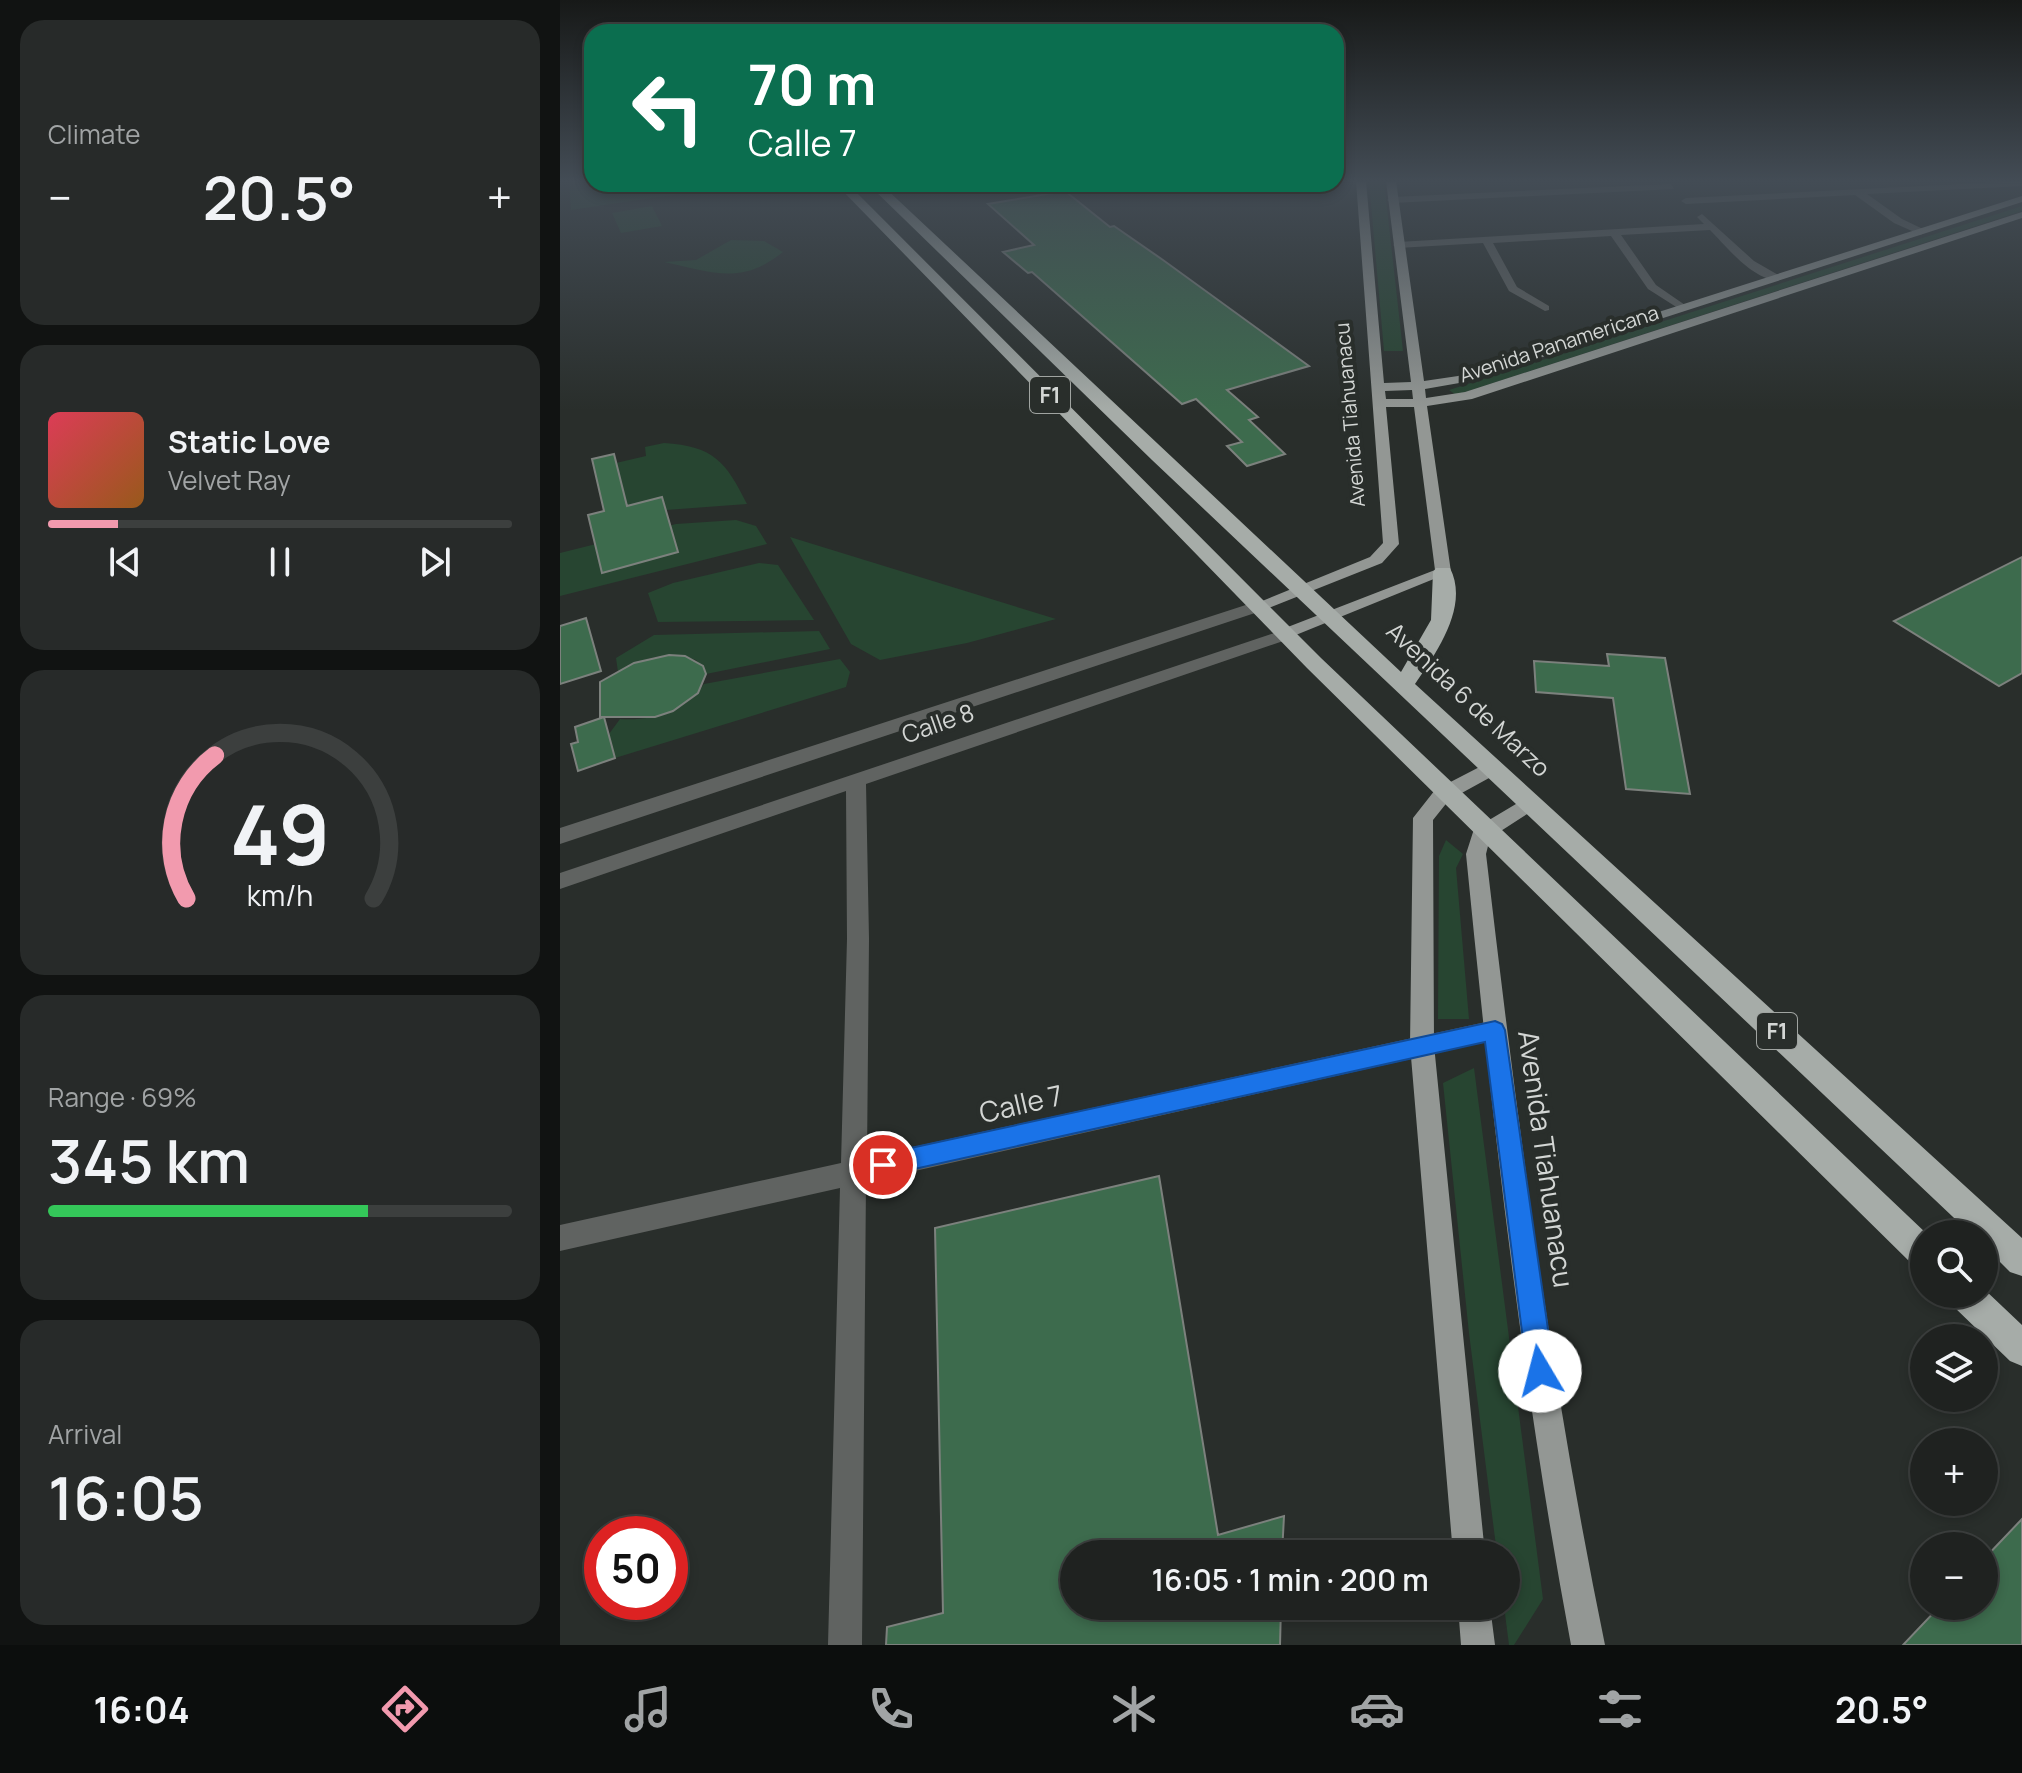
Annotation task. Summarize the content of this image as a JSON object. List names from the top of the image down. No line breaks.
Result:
{"streets":{"highway":["F1","Avenida 6 de Marzo"],"main road":["Avenida Panamericana","Avenida Tiahuanacu","Calle 8"],"street":["Calle 7"]},"crossings":[["Avenida Panamericana","Avenida Tiahuanacu"],["F1","Avenida Tiahuanacu"],["F1","Calle 8"],["Avenida Tiahuanacu","Avenida 6 de Marzo"],["Avenida Tiahuanacu","Calle 8"],["Avenida Tiahuanacu","Calle 7"],["Avenida 6 de Marzo","Calle 8"]],"page":{"tile":["Climate",["Range · 69%","345 km"],["Arrival","16:05"]],"turn":["70 m","Calle 7"],"heat":["−","20.5°","+"],"song":["Static Love","Velvet Ray"],"map_buttons":["+","−"],"limit":"50","trip":"16:05 · 1 min · 200 m","tabs":["16:04","20.5°"],"gauge":["49","km/h"]}}
